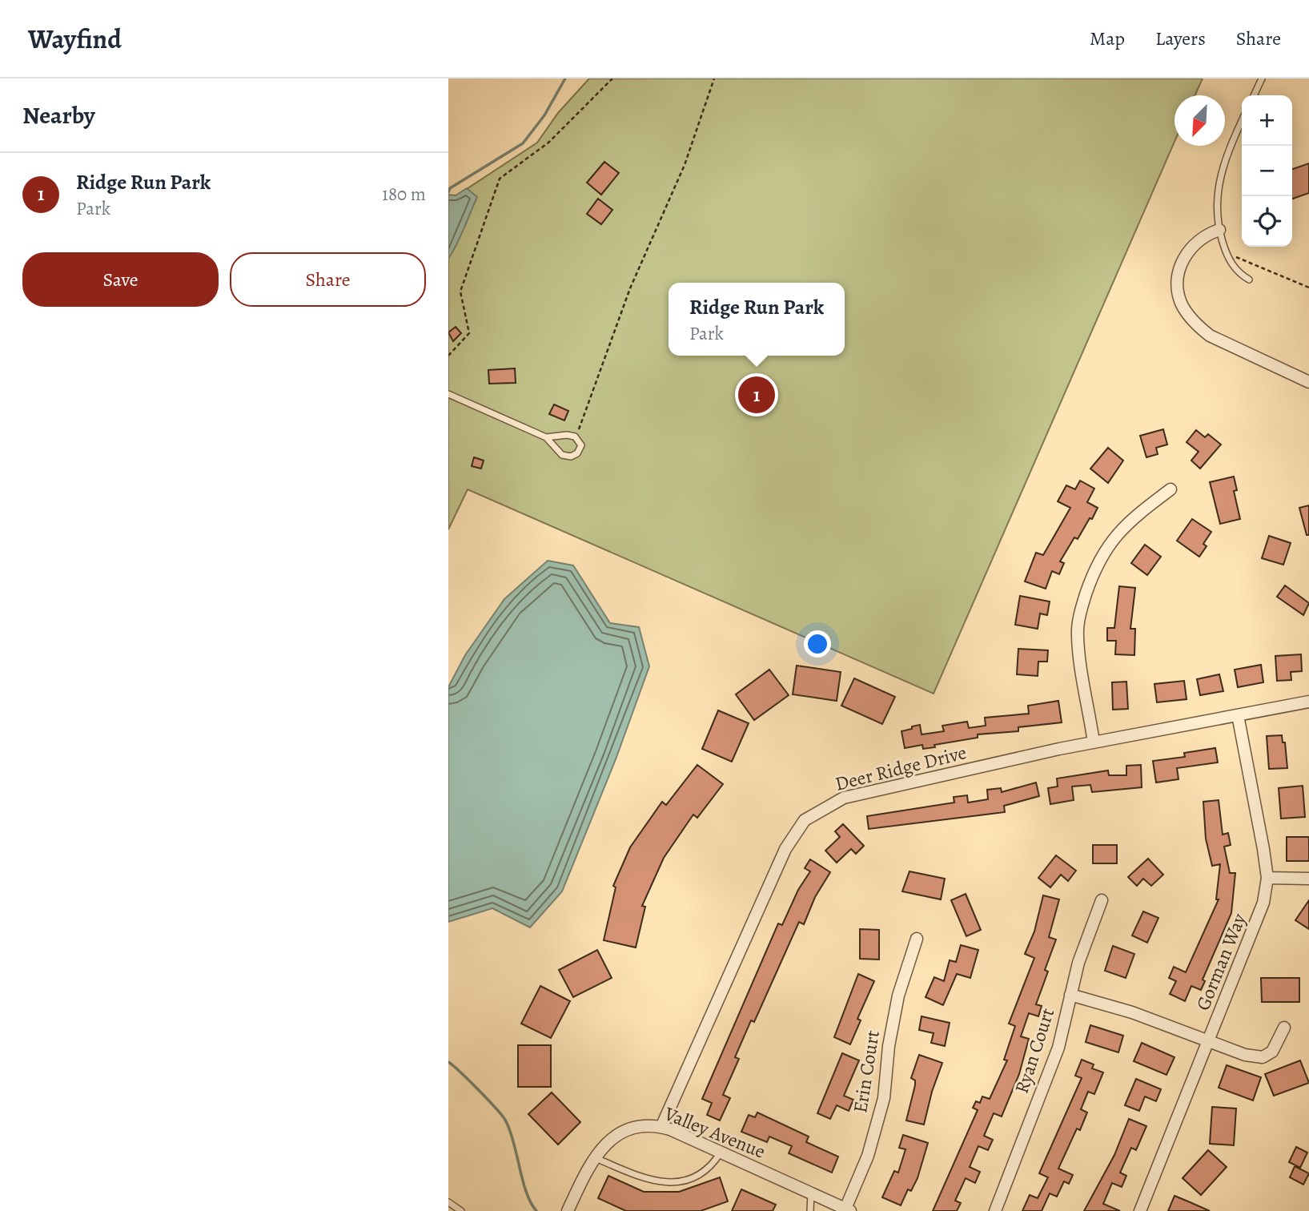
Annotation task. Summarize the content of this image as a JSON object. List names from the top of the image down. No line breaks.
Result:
{"streets":{"street":["Deer Ridge Drive","Gorman Way","Ryan Court","Erin Court","Valley Avenue"]},"crossings":[["Deer Ridge Drive","Gorman Way"],["Deer Ridge Drive","Valley Avenue"],["Erin Court","Valley Avenue"]],"north":"bottom left","page":{"header":"Wayfind","nav":["Map","Layers","Share"],"heading":"Nearby","map_buttons":["+","−"],"list":[{"mark":"1","name":"Ridge Run Park","note":"Park","value":"180 m"}],"buttons":["Save","Share"],"popup":["Ridge Run Park","Park"],"pins":"1"}}
